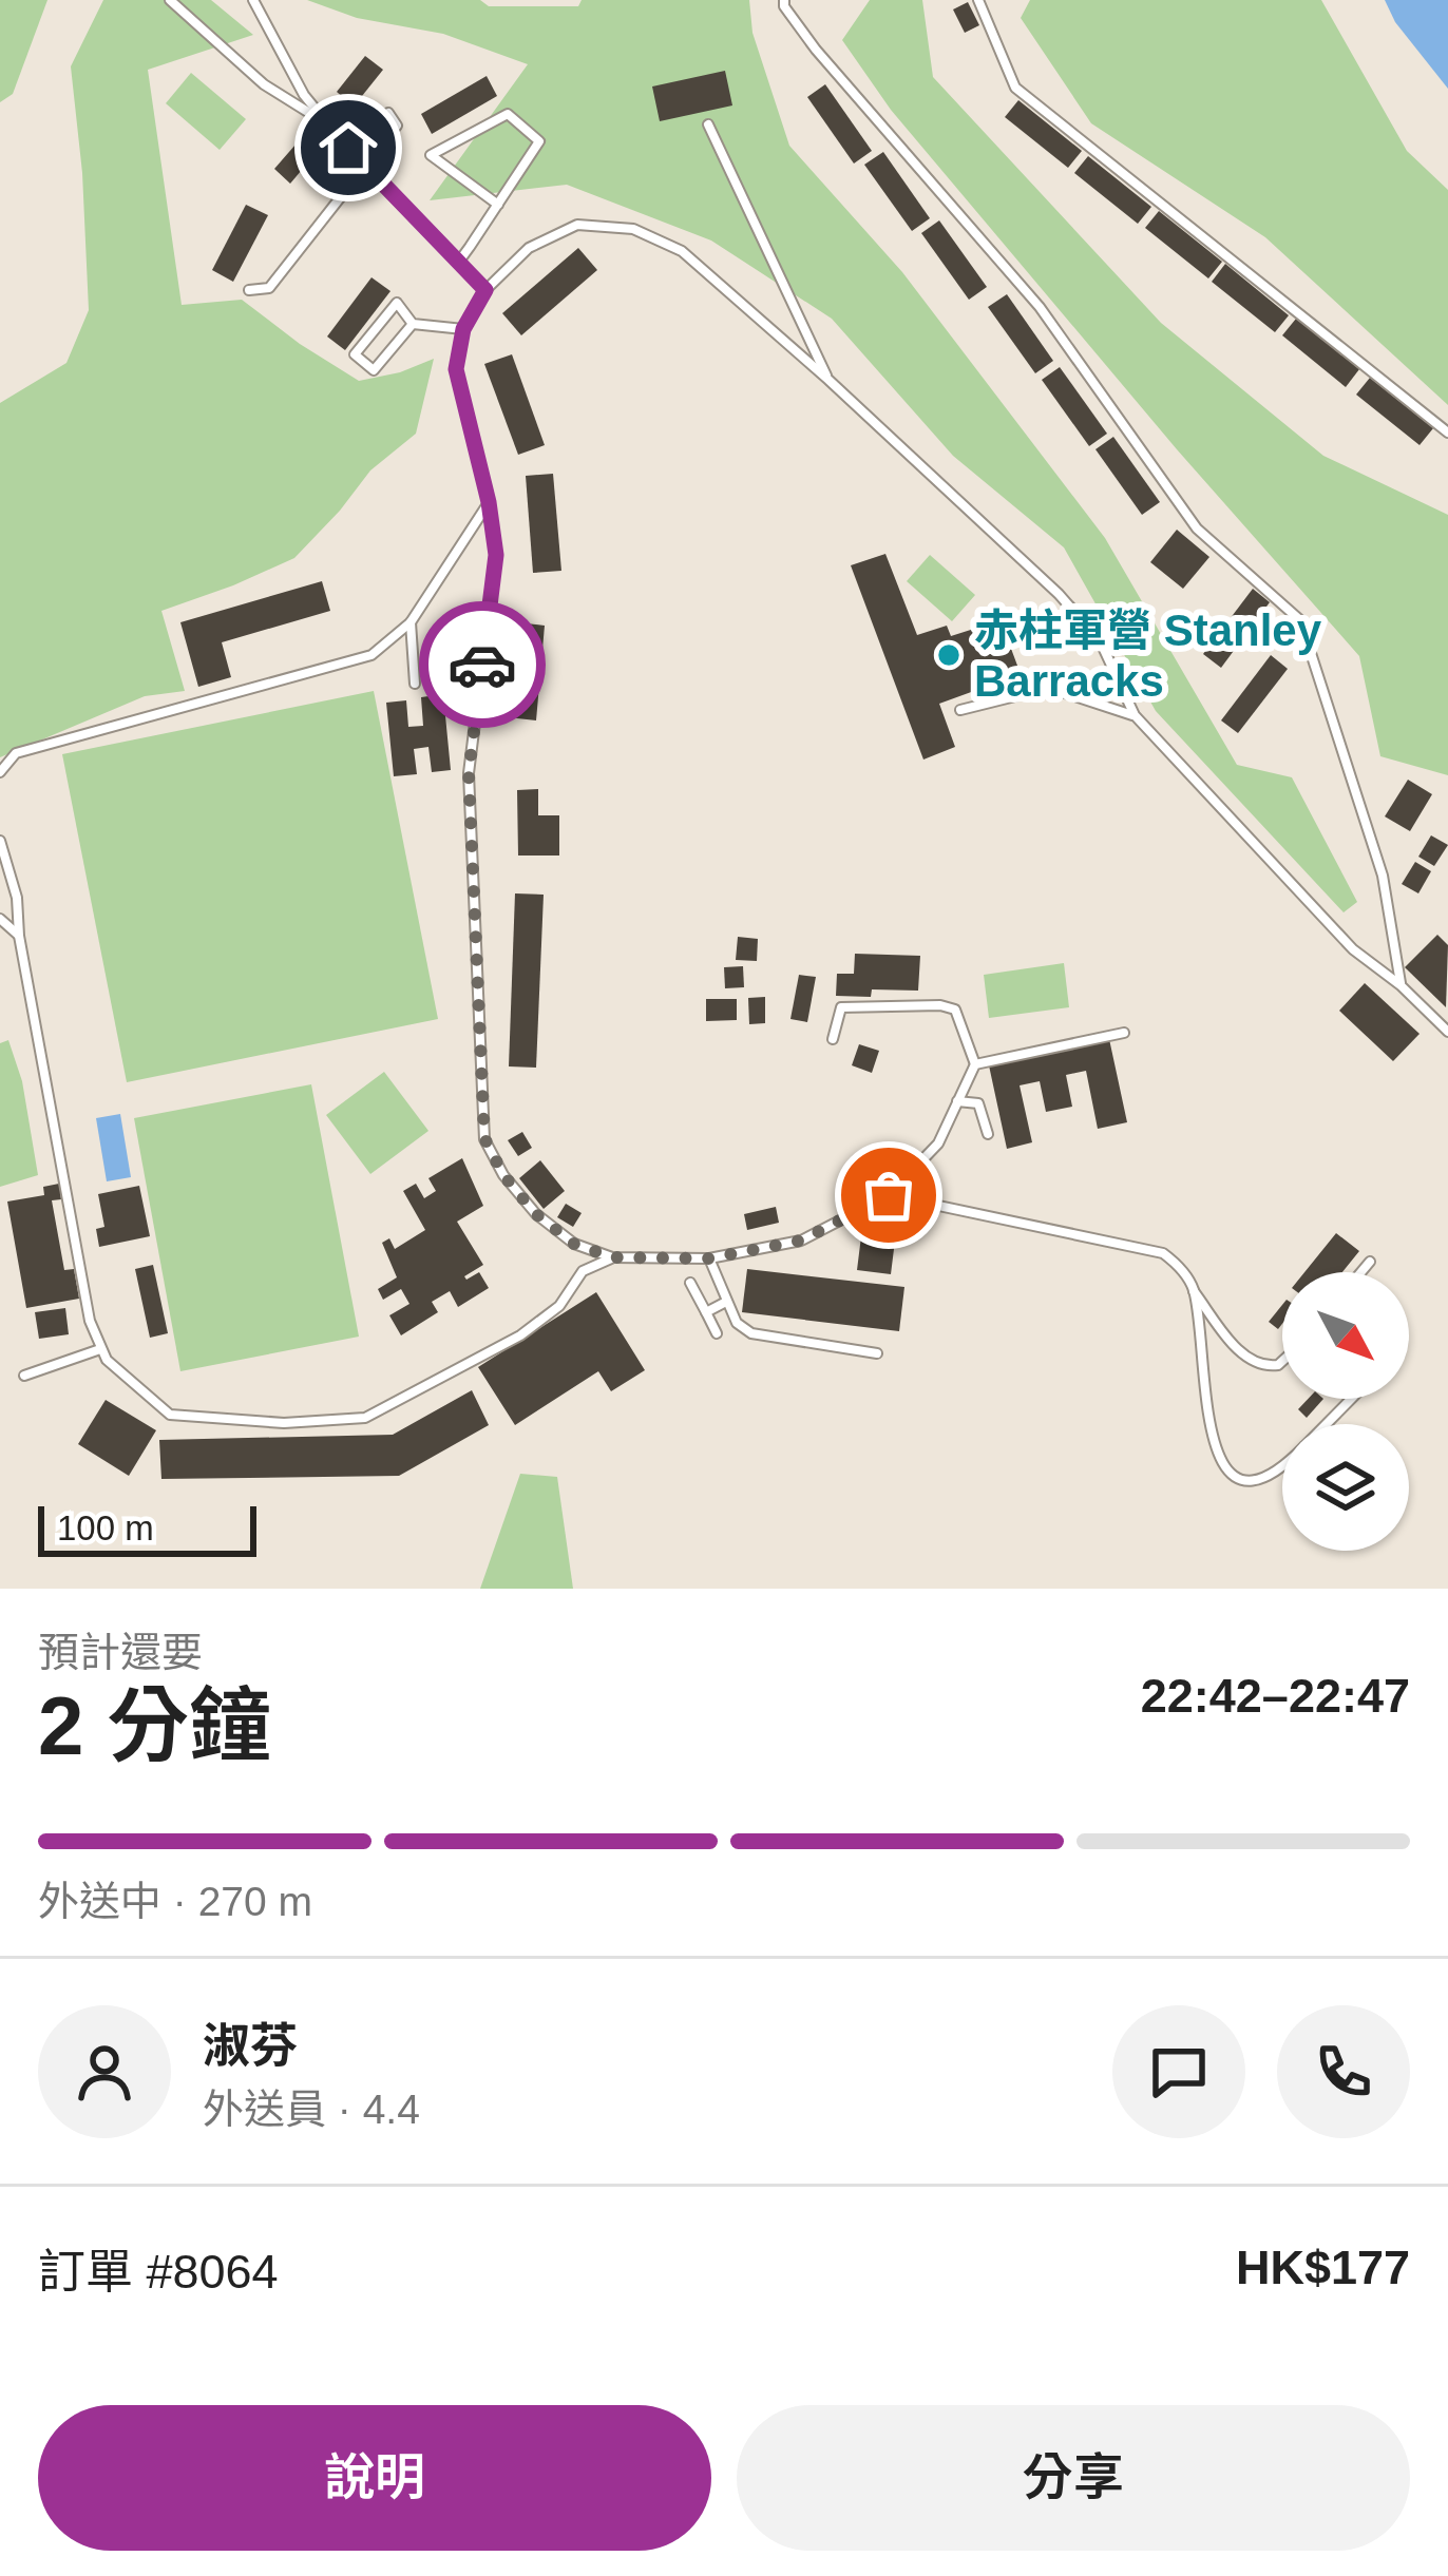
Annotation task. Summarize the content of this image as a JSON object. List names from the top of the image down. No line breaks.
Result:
{"places":["赤柱軍營 Stanley Barracks"],"scale_bar":"100 m","north":"bottom right","page":{"scale":"100 m","heading":["2 分鐘","預計還要","22:42–22:47"],"panel":["淑芬","外送員 · 4.4","訂單 #8064","HK$177"],"bar":"外送中 · 270 m","buttons":["說明","分享"]}}
